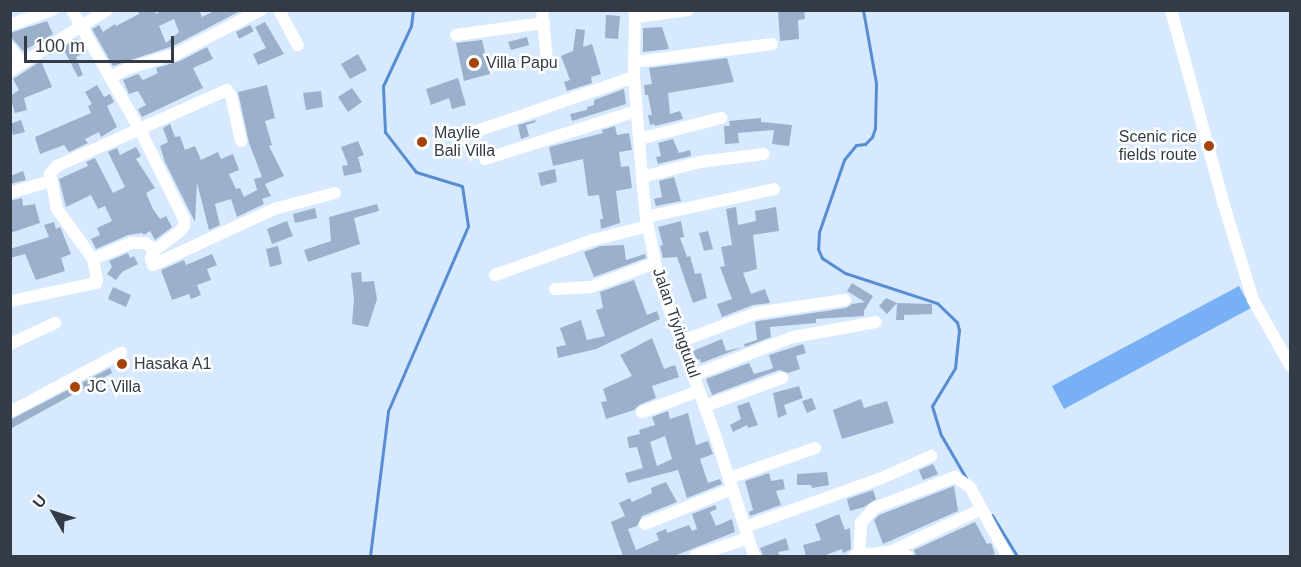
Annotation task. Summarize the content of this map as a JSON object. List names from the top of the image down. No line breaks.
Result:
{"streets":{"street":["Jalan Tiyingtutul"]},"places":["Villa Papu","Maylie Bali Villa","Scenic rice fields route","Hasaka A1","JC Villa"],"scale_bar":"100 m","north":"top left"}
